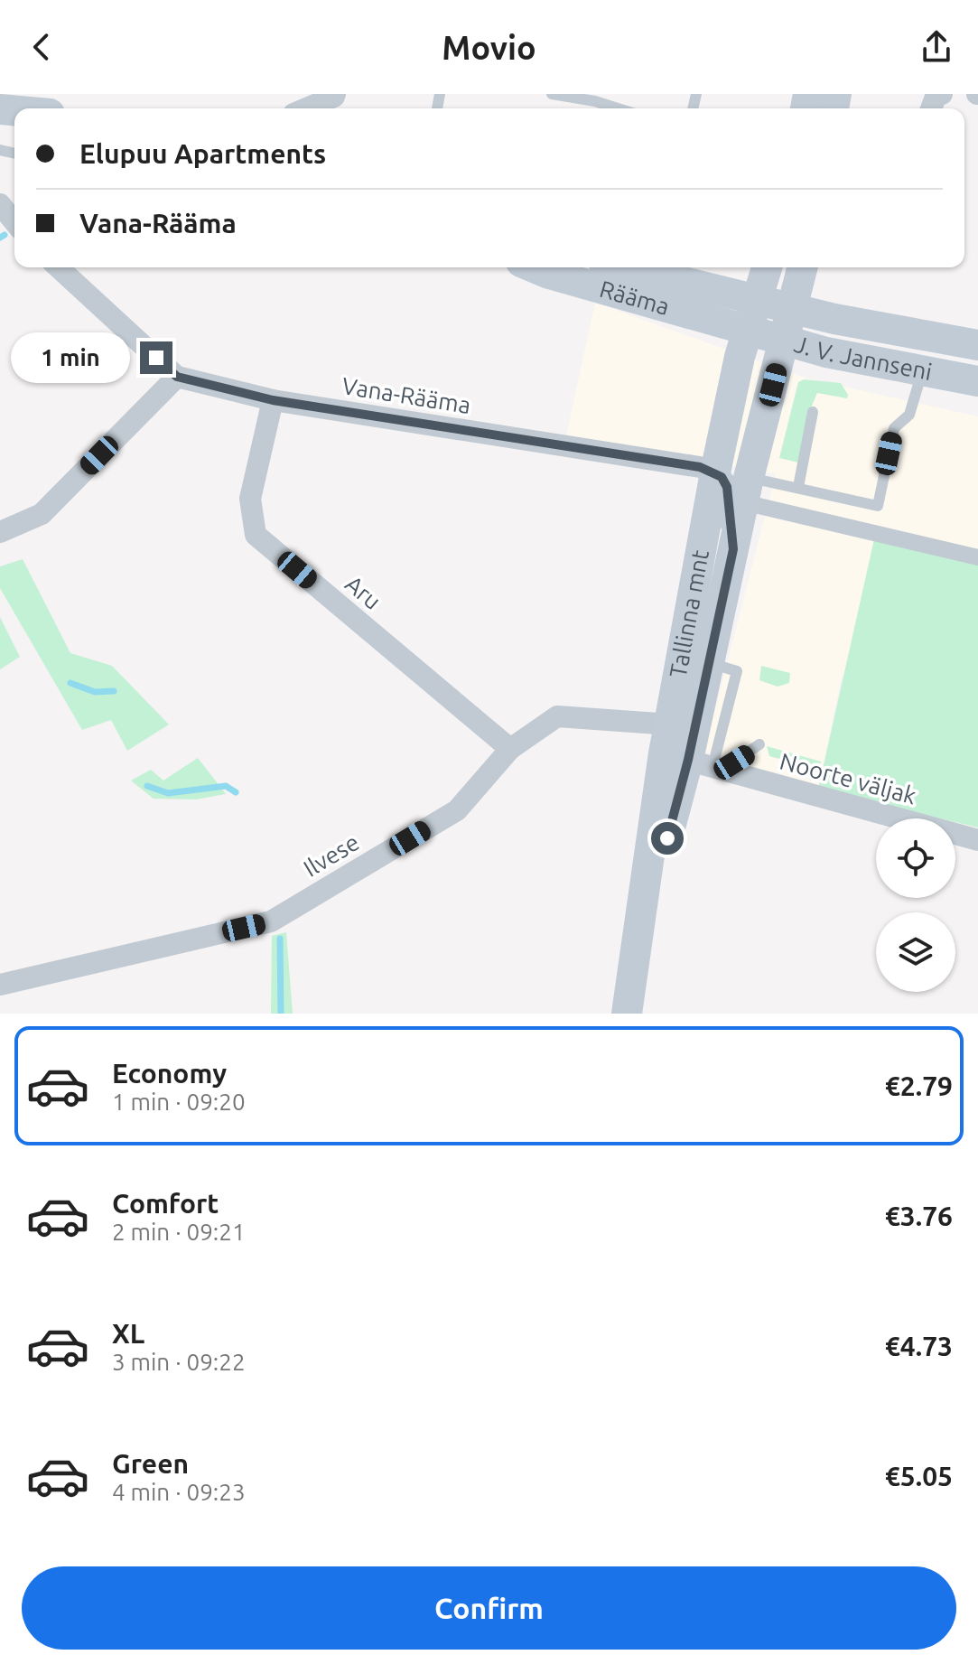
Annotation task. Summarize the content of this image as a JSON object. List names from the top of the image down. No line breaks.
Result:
{"streets":{"main road":["Rääma","J. V. Jannseni","Tallinna mnt"],"street":["Vana-Rääma","Aru","Noorte väljak","Ilvese"]},"crossings":[["Rääma","J. V. Jannseni"],["Rääma","Tallinna mnt"],["J. V. Jannseni","Tallinna mnt"],["Vana-Rääma","Aru"],["Vana-Rääma","Tallinna mnt"],["Aru","Ilvese"],["Tallinna mnt","Noorte väljak"],["Tallinna mnt","Ilvese"],["Noorte väljak","Ilvese"]],"page":{"header":"Movio","banner":["Elupuu Apartments","Vana-Rääma"],"bubble":"1 min","list":[{"name":"Economy","note":"1 min · 09:20","value":"€2.79"},{"name":"Comfort","note":"2 min · 09:21","value":"€3.76"},{"name":"XL","note":"3 min · 09:22","value":"€4.73"},{"name":"Green","note":"4 min · 09:23","value":"€5.05"}],"buttons":"Confirm"}}
